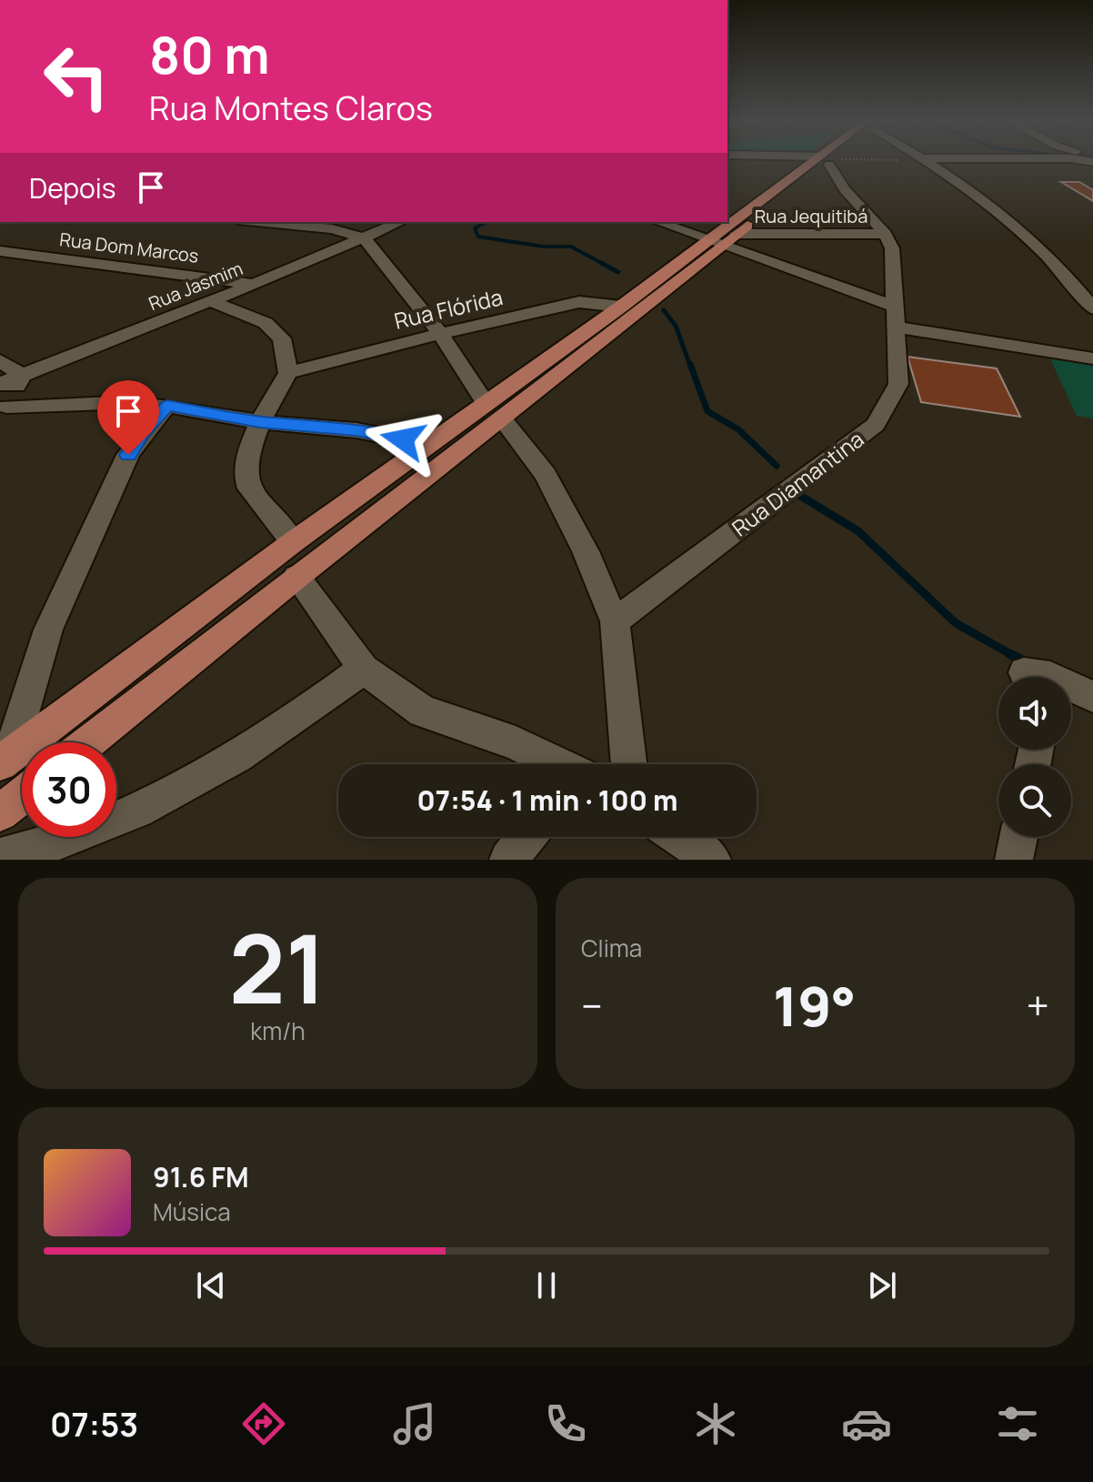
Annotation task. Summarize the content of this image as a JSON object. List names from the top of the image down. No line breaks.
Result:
{"streets":{"street":["Rua Jequitibá","Rua Dom Marcos","Rua Jasmim","Rua Flórida","Rua Diamantina"]},"crossings":[["Rua Jequitibá","Rua Diamantina"],["Rua Dom Marcos","Rua Jasmim"]],"page":{"turn":["80 m","Rua Montes Claros"],"then":"Depois","limit":"30","trip":"07:54 · 1 min · 100 m","tile":[["21","km/h"],"Clima"],"heat":["−","19°","+"],"song":["91.6 FM","Música"],"tabs":"07:53"}}
